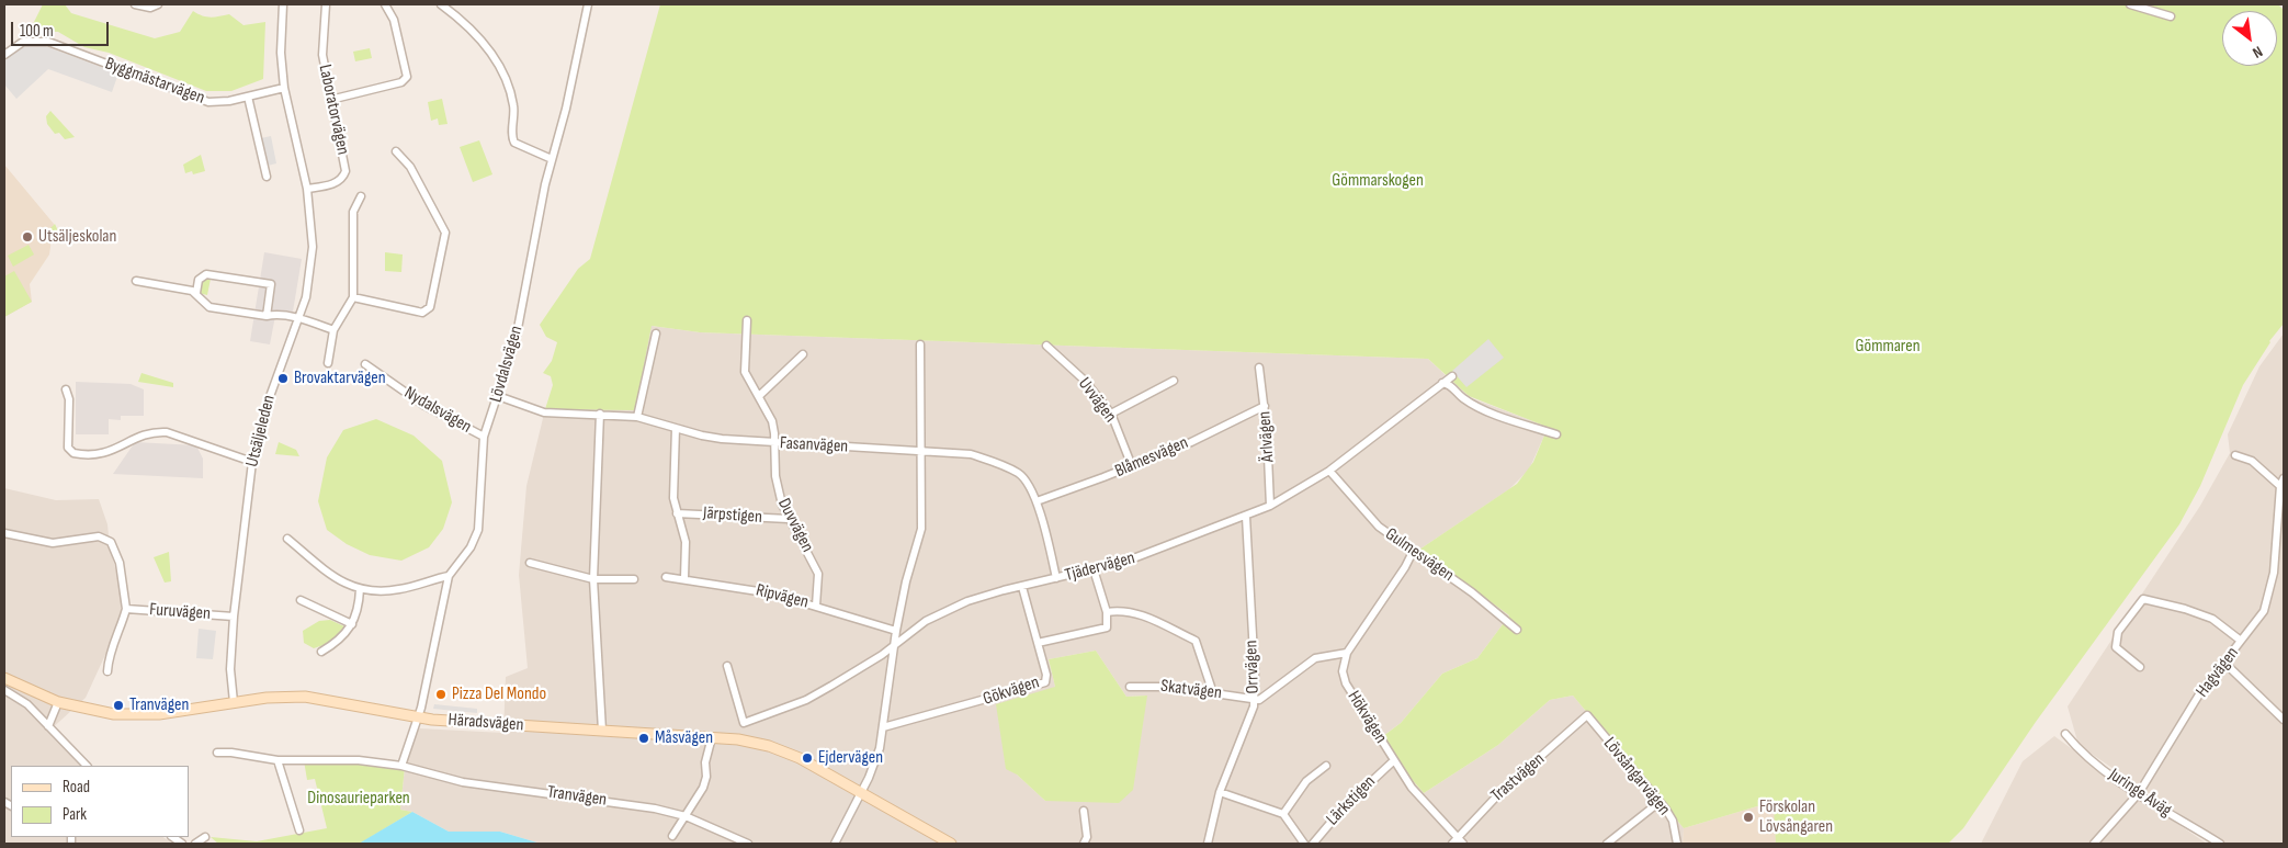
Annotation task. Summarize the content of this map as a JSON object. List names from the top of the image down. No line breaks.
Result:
{"streets":{"street":["Byggmästarvägen","Laboratorvägen","Lövdalsvägen","Uvvägen","Nydalsvägen","Utsäljeleden","Ärlvägen","Fasanvägen","Blåmesvägen","Järpstigen","Duvvägen","Gulmesvägen","Tjädervägen","Ripvägen","Furuvägen","Orrvägen","Hagvägen","Skatvägen","Gökvägen","Hökvägen","Häradsvägen","Lövsångarvägen","Trastvägen","Juringe Åväg","Tranvägen","Lärkstigen"]},"crossings":[["Byggmästarvägen","Utsäljeleden"],["Laboratorvägen","Utsäljeleden"],["Lövdalsvägen","Nydalsvägen"],["Lövdalsvägen","Fasanvägen"],["Lövdalsvägen","Häradsvägen"],["Uvvägen","Blåmesvägen"],["Utsäljeleden","Furuvägen"],["Utsäljeleden","Häradsvägen"],["Ärlvägen","Blåmesvägen"],["Ärlvägen","Tjädervägen"],["Fasanvägen","Blåmesvägen"],["Fasanvägen","Duvvägen"],["Fasanvägen","Tjädervägen"],["Järpstigen","Duvvägen"],["Duvvägen","Ripvägen"],["Gulmesvägen","Tjädervägen"],["Tjädervägen","Orrvägen"],["Tjädervägen","Gökvägen"],["Orrvägen","Skatvägen"],["Hagvägen","Juringe Åväg"],["Hökvägen","Trastvägen"],["Hökvägen","Lärkstigen"],["Lövsångarvägen","Trastvägen"]],"parks":["Gömmarskogen","Gömmaren","Dinosaurieparken"],"places":["Utsäljeskolan","Brovaktarvägen","Pizza Del Mondo","Tranvägen","Måsvägen","Ejdervägen","Förskolan Lövsångaren"],"legend":["Road","Park"],"scale_bar":"100 m","north":"bottom right"}
